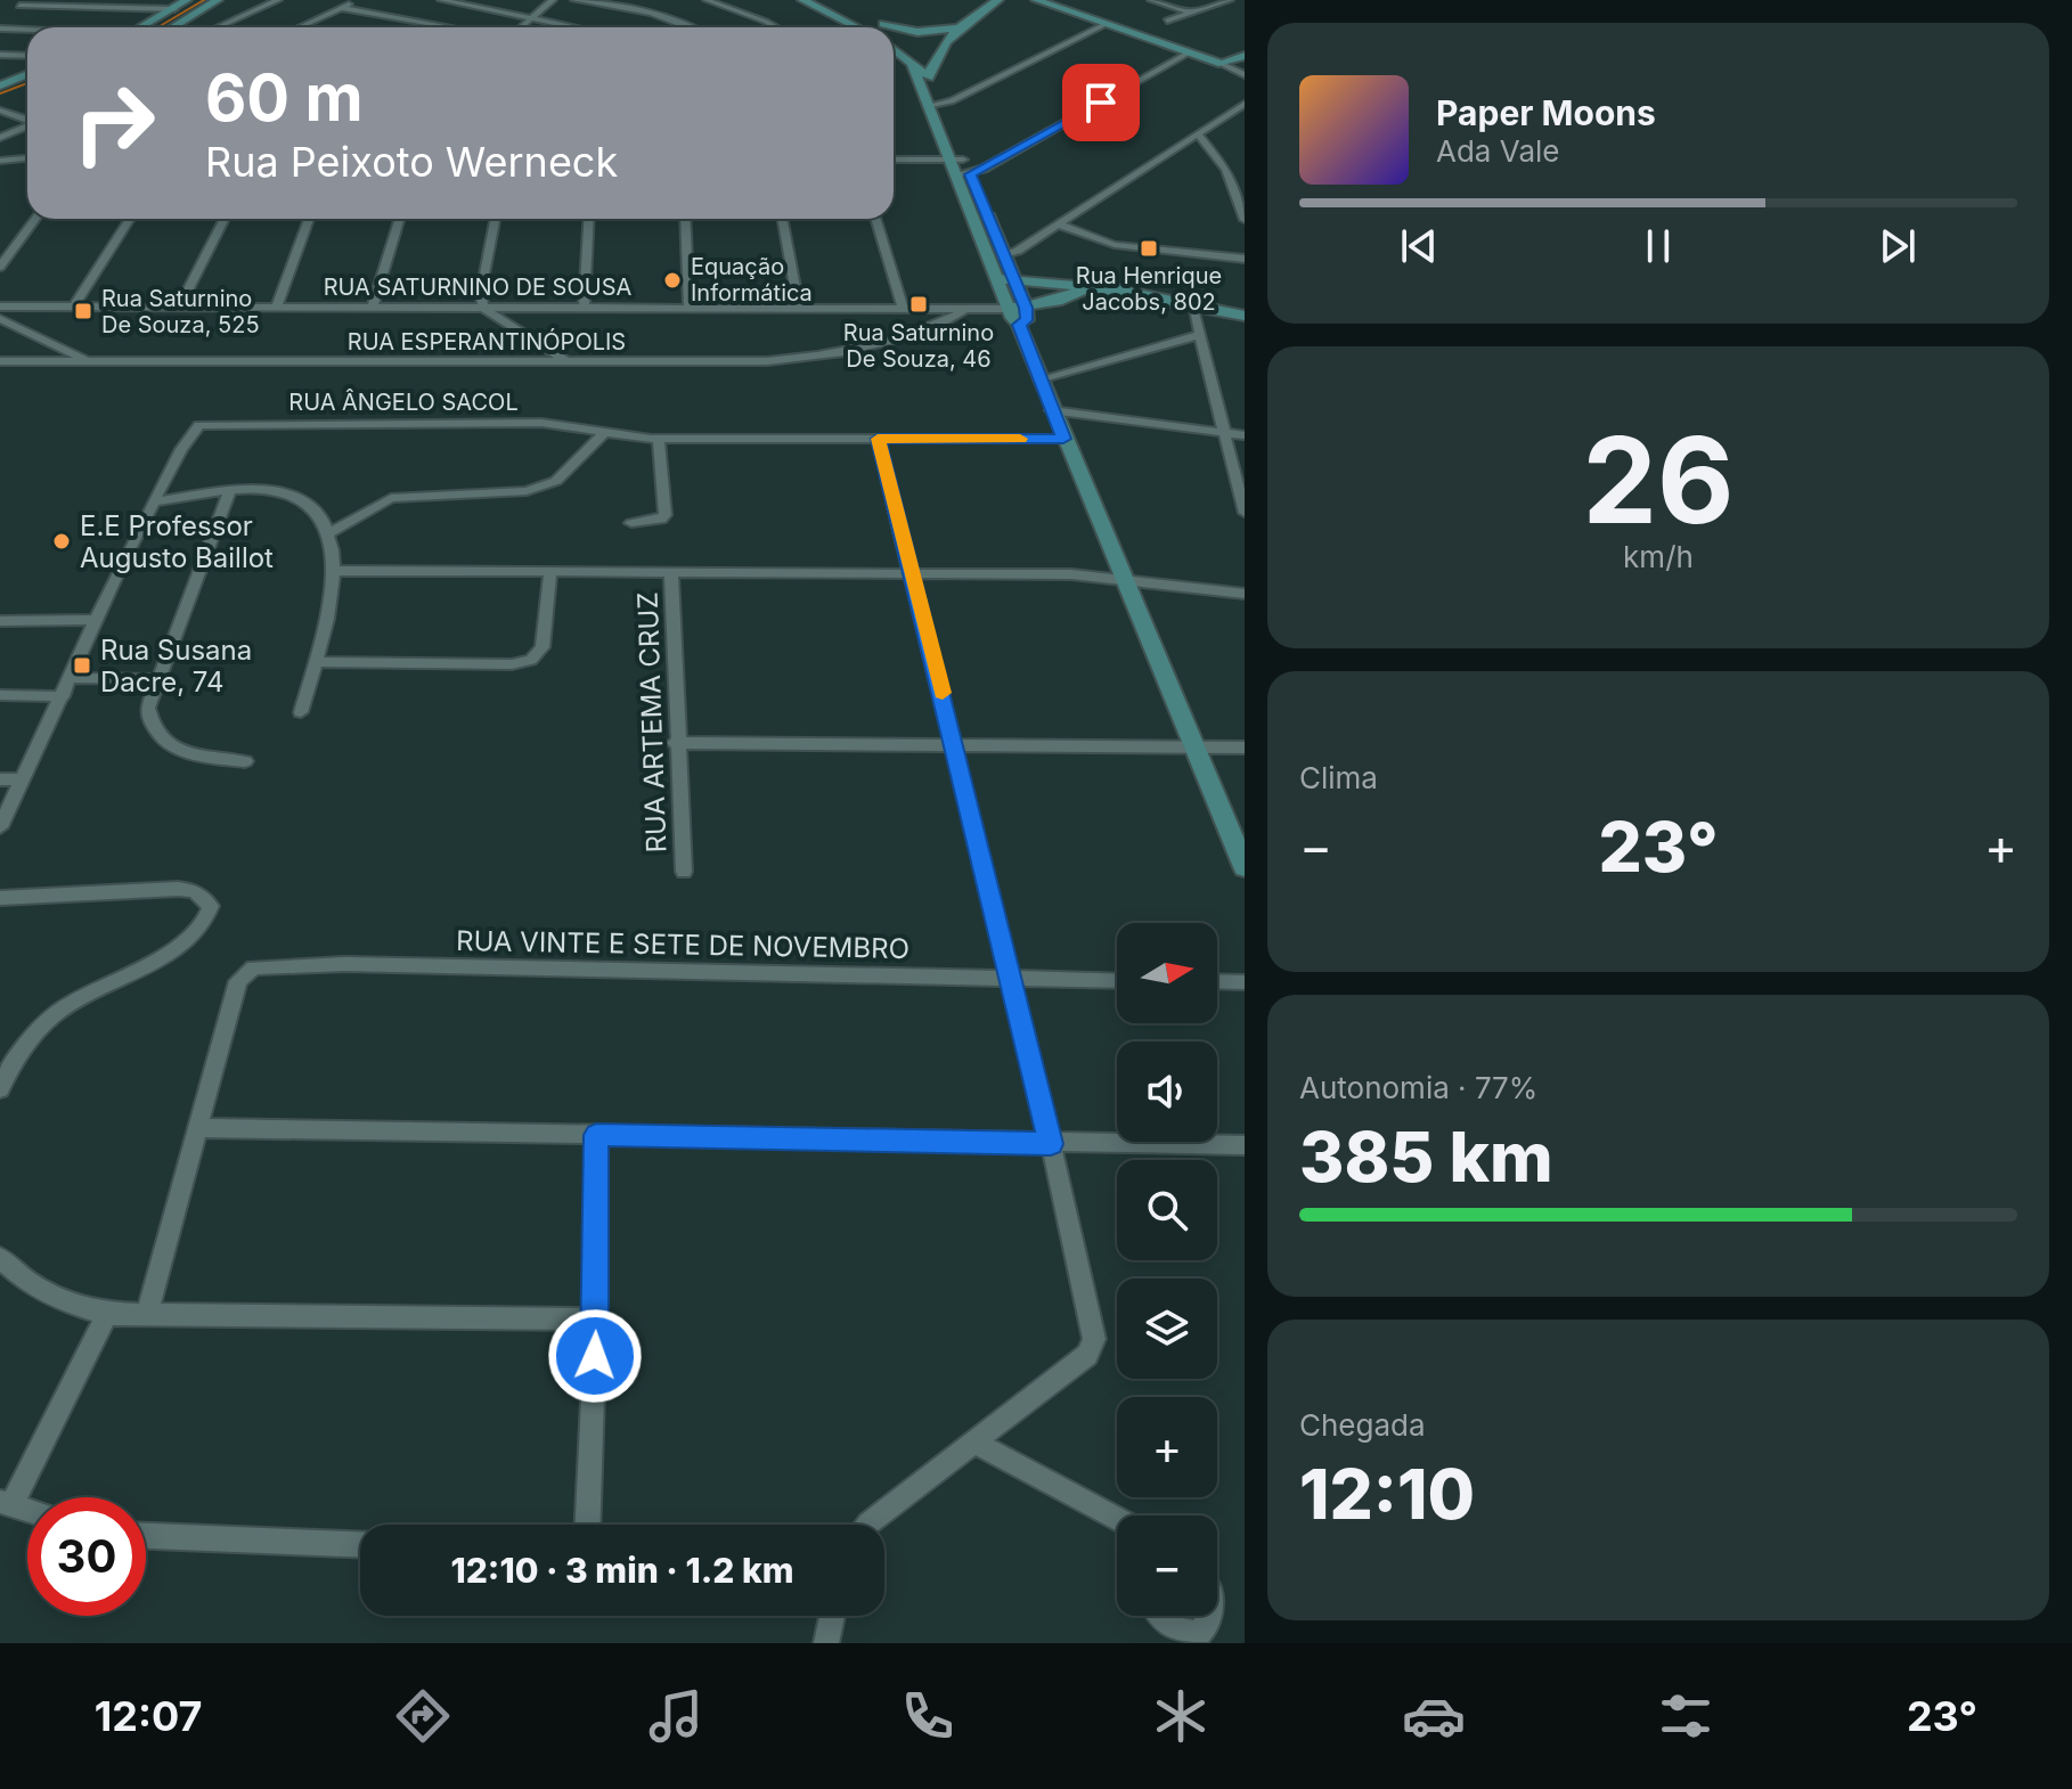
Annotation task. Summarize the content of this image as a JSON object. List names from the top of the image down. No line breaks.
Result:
{"streets":{"street":["RUA SATURNINO DE SOUSA","RUA ESPERANTINÓPOLIS","RUA ÂNGELO SACOL","RUA ARTEMA CRUZ","RUA VINTE E SETE DE NOVEMBRO"]},"crossings":[["RUA SATURNINO DE SOUSA","RUA ESPERANTINÓPOLIS"]],"places":{"transit":["Rua Henrique Jacobs, 802","Rua Saturnino De Souza, 46","Rua Saturnino De Souza, 525","Rua Susana Dacre, 74"],"other":["Equação Informática","E.E Professor Augusto Baillot"]},"north":"right","page":{"turn":["60 m","Rua Peixoto Werneck"],"song":["Paper Moons","Ada Vale"],"tile":[["26","km/h"],"Clima",["Autonomia · 77%","385 km"],["Chegada","12:10"]],"heat":["−","23°","+"],"map_buttons":["+","−"],"limit":"30","trip":"12:10 · 3 min · 1.2 km","tabs":["12:07","23°"]}}
